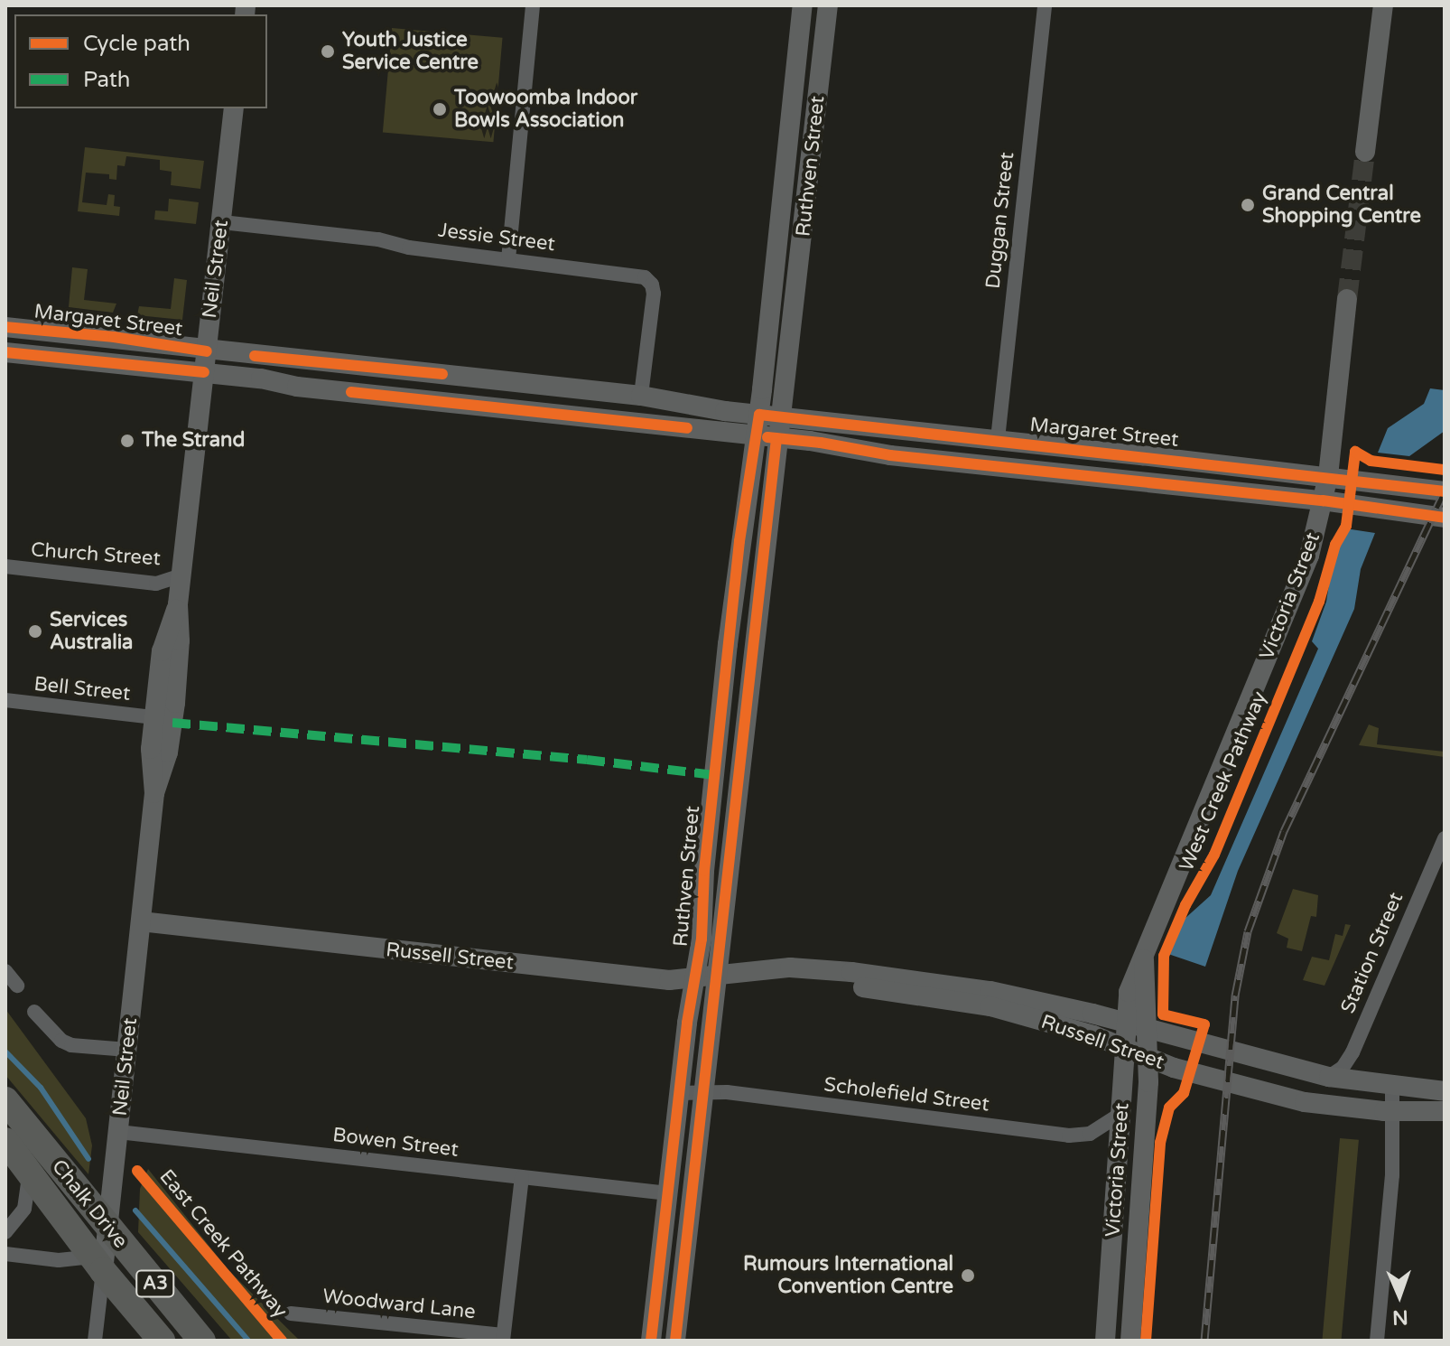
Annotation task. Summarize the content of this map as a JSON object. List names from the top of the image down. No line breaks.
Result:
{"streets":{"highway":["Chalk Drive","A3"],"street":["Ruthven Street","Duggan Street","Jessie Street","Neil Street","Margaret Street","Church Street","Victoria Street","Bell Street","Station Street","Russell Street","Scholefield Street","Bowen Street","Woodward Lane"],"cycle path":["West Creek Pathway","East Creek Pathway"]},"crossings":[["Ruthven Street","Margaret Street"],["Ruthven Street","Russell Street"],["Ruthven Street","Scholefield Street"],["Ruthven Street","Bowen Street"],["Duggan Street","Margaret Street"],["Jessie Street","Neil Street"],["Jessie Street","Margaret Street"],["Neil Street","Margaret Street"],["Neil Street","Church Street"],["Neil Street","Bell Street"],["Neil Street","Russell Street"],["Neil Street","Bowen Street"],["Neil Street","Chalk Drive"],["Margaret Street","Victoria Street"],["Victoria Street","Russell Street"],["Victoria Street","Scholefield Street"],["Station Street","Russell Street"]],"places":["Youth Justice Service Centre","Toowoomba Indoor Bowls Association","Grand Central Shopping Centre","The Strand","Services Australia","Rumours International Convention Centre"],"legend":["Cycle path","Path"],"north":"bottom"}
